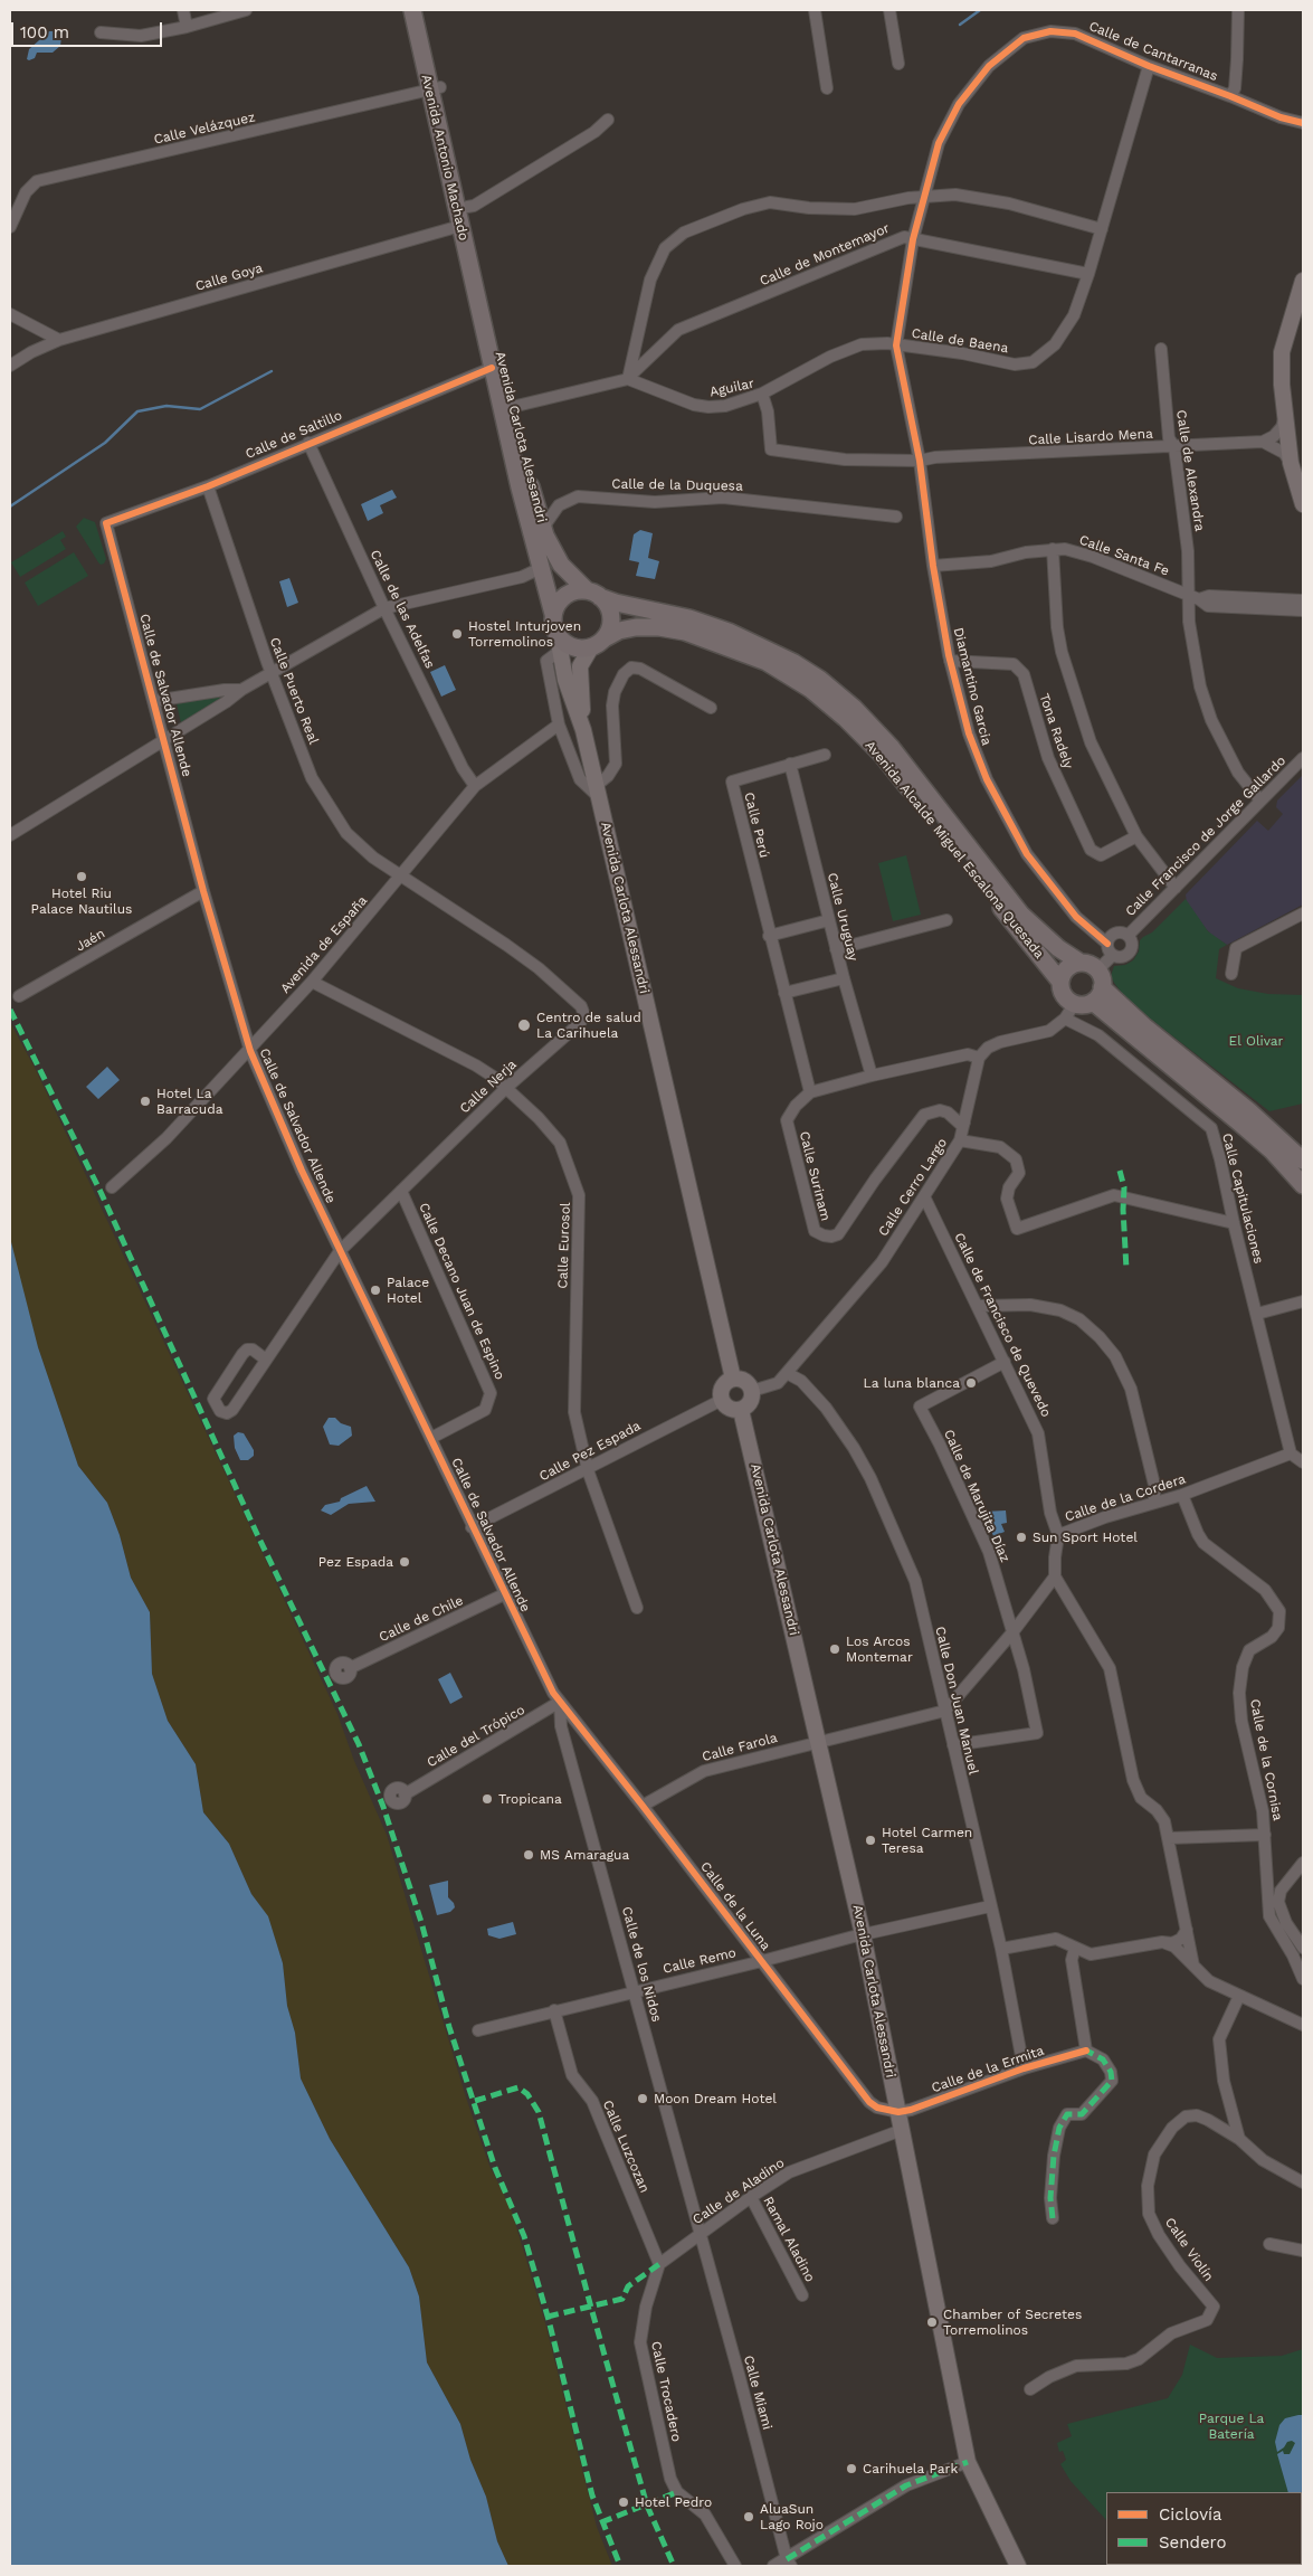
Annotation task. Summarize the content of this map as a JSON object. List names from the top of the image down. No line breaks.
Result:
{"streets":{"main road":["Avenida Antonio Machado","Avenida Carlota Alessandri","Avenida Alcalde Miguel Escalona Quesada"],"street":["Calle de Cantarranas","Calle Velázquez","Calle de Montemayor","Calle Goya","Calle de Baena","Aguilar","Calle de Saltillo","Calle Lisardo Mena","Calle de Alexandra","Calle de la Duquesa","Calle Santa Fe","Calle de las Adelfas","Diamantino Garcia","Calle Puerto Real","Calle de Salvador Allende","Tona Radely","Calle Perú","Calle Francisco de Jorge Gallardo","Calle Uruguay","Jaén","Avenida de España","Calle Nerja","Calle Surinam","Calle Cerro Largo","Calle Capitulaciones","Calle Eurosol","Calle Decano Juan de Espino","Calle de Francisco de Quevedo","Calle Pez Espada","Calle de Marujita Díaz","Calle de la Cordera","Calle de Chile","Calle Don Juan Manuel","Calle del Trópico","Calle Farola","Calle de la Cornisa","Calle de la Luna","Calle Remo","Calle de los Nidos","Calle de la Ermita","Calle Luzcozan","Calle de Aladino","Ramal Aladino","Calle Violín","Calle Trocadero","Calle Miami"]},"crossings":[["Calle de Cantarranas","Calle de Montemayor"],["Calle de Cantarranas","Calle de Baena"],["Calle de Cantarranas","Diamantino Garcia"],["Calle Velázquez","Avenida Antonio Machado"],["Avenida Antonio Machado","Calle Goya"],["Avenida Antonio Machado","Avenida Carlota Alessandri"],["Calle de Montemayor","Calle de Baena"],["Calle de Montemayor","Aguilar"],["Calle de Baena","Aguilar"],["Calle de Baena","Diamantino Garcia"],["Aguilar","Calle Lisardo Mena"],["Aguilar","Diamantino Garcia"],["Calle de Saltillo","Avenida Carlota Alessandri"],["Calle de Saltillo","Calle de las Adelfas"],["Calle de Saltillo","Calle Puerto Real"],["Calle de Saltillo","Calle de Salvador Allende"],["Avenida Carlota Alessandri","Avenida Alcalde Miguel Escalona Quesada"],["Avenida Carlota Alessandri","Calle Cerro Largo"],["Avenida Carlota Alessandri","Calle Pez Espada"],["Avenida Carlota Alessandri","Calle Farola"],["Avenida Carlota Alessandri","Calle de la Luna"],["Avenida Carlota Alessandri","Calle Remo"],["Avenida Carlota Alessandri","Calle de la Ermita"],["Avenida Carlota Alessandri","Calle de Aladino"],["Calle Lisardo Mena","Calle de Alexandra"],["Calle Lisardo Mena","Diamantino Garcia"],["Calle de Alexandra","Calle Santa Fe"],["Calle de Alexandra","Calle Francisco de Jorge Gallardo"],["Calle Santa Fe","Diamantino Garcia"],["Calle de las Adelfas","Avenida de España"],["Diamantino Garcia","Tona Radely"],["Diamantino Garcia","Calle Francisco de Jorge Gallardo"],["Calle Puerto Real","Avenida de España"],["Calle Puerto Real","Calle Nerja"],["Calle de Salvador Allende","Jaén"],["Calle de Salvador Allende","Avenida de España"],["Calle de Salvador Allende","Calle Nerja"],["Calle de Salvador Allende","Calle Decano Juan de Espino"],["Calle de Salvador Allende","Calle Pez Espada"],["Calle de Salvador Allende","Calle de Chile"],["Calle de Salvador Allende","Calle del Trópico"],["Calle de Salvador Allende","Calle de la Luna"],["Calle de Salvador Allende","Calle de los Nidos"],["Calle Perú","Calle Uruguay"],["Calle Perú","Calle Surinam"],["Calle Uruguay","Calle Surinam"],["Avenida de España","Calle Nerja"],["Avenida de España","Calle Eurosol"],["Calle Nerja","Calle Eurosol"],["Calle Nerja","Calle Decano Juan de Espino"],["Calle Surinam","Calle Cerro Largo"],["Calle Cerro Largo","Calle de Francisco de Quevedo"],["Calle Cerro Largo","Calle Pez Espada"],["Calle Cerro Largo","Calle Don Juan Manuel"],["Calle Capitulaciones","Calle de la Cordera"],["Calle Eurosol","Calle Pez Espada"],["Calle de Francisco de Quevedo","Calle de Marujita Díaz"],["Calle de Francisco de Quevedo","Calle de la Cordera"],["Calle de Marujita Díaz","Calle Don Juan Manuel"],["Calle de la Cordera","Calle de la Cornisa"],["Calle Don Juan Manuel","Calle Remo"],["Calle Don Juan Manuel","Calle de la Ermita"],["Calle del Trópico","Calle de la Luna"],["Calle del Trópico","Calle de los Nidos"],["Calle Farola","Calle de la Luna"],["Calle de la Luna","Calle Remo"],["Calle de la Luna","Calle de los Nidos"],["Calle de la Luna","Calle de la Ermita"],["Calle Remo","Calle de los Nidos"],["Calle Remo","Calle Luzcozan"],["Calle de los Nidos","Calle de Aladino"],["Calle de los Nidos","Calle Miami"],["Calle Luzcozan","Calle de Aladino"],["Calle Luzcozan","Calle Trocadero"],["Calle de Aladino","Ramal Aladino"],["Calle de Aladino","Calle Trocadero"],["Calle de Aladino","Calle Miami"]],"parks":["El Olivar","Parque La Batería"],"places":["Hostel Inturjoven Torremolinos","Hotel Riu Palace Nautilus","Centro de salud La Carihuela","Hotel La Barracuda","Palace Hotel","La luna blanca","Sun Sport Hotel","Pez Espada","Los Arcos Montemar","Tropicana","Hotel Carmen Teresa","MS Amaragua","Moon Dream Hotel","Chamber of Secretes Torremolinos","Carihuela Park","Hotel Pedro","AluaSun Lago Rojo"],"legend":["Ciclovía","Sendero"],"scale_bar":"100 m"}
